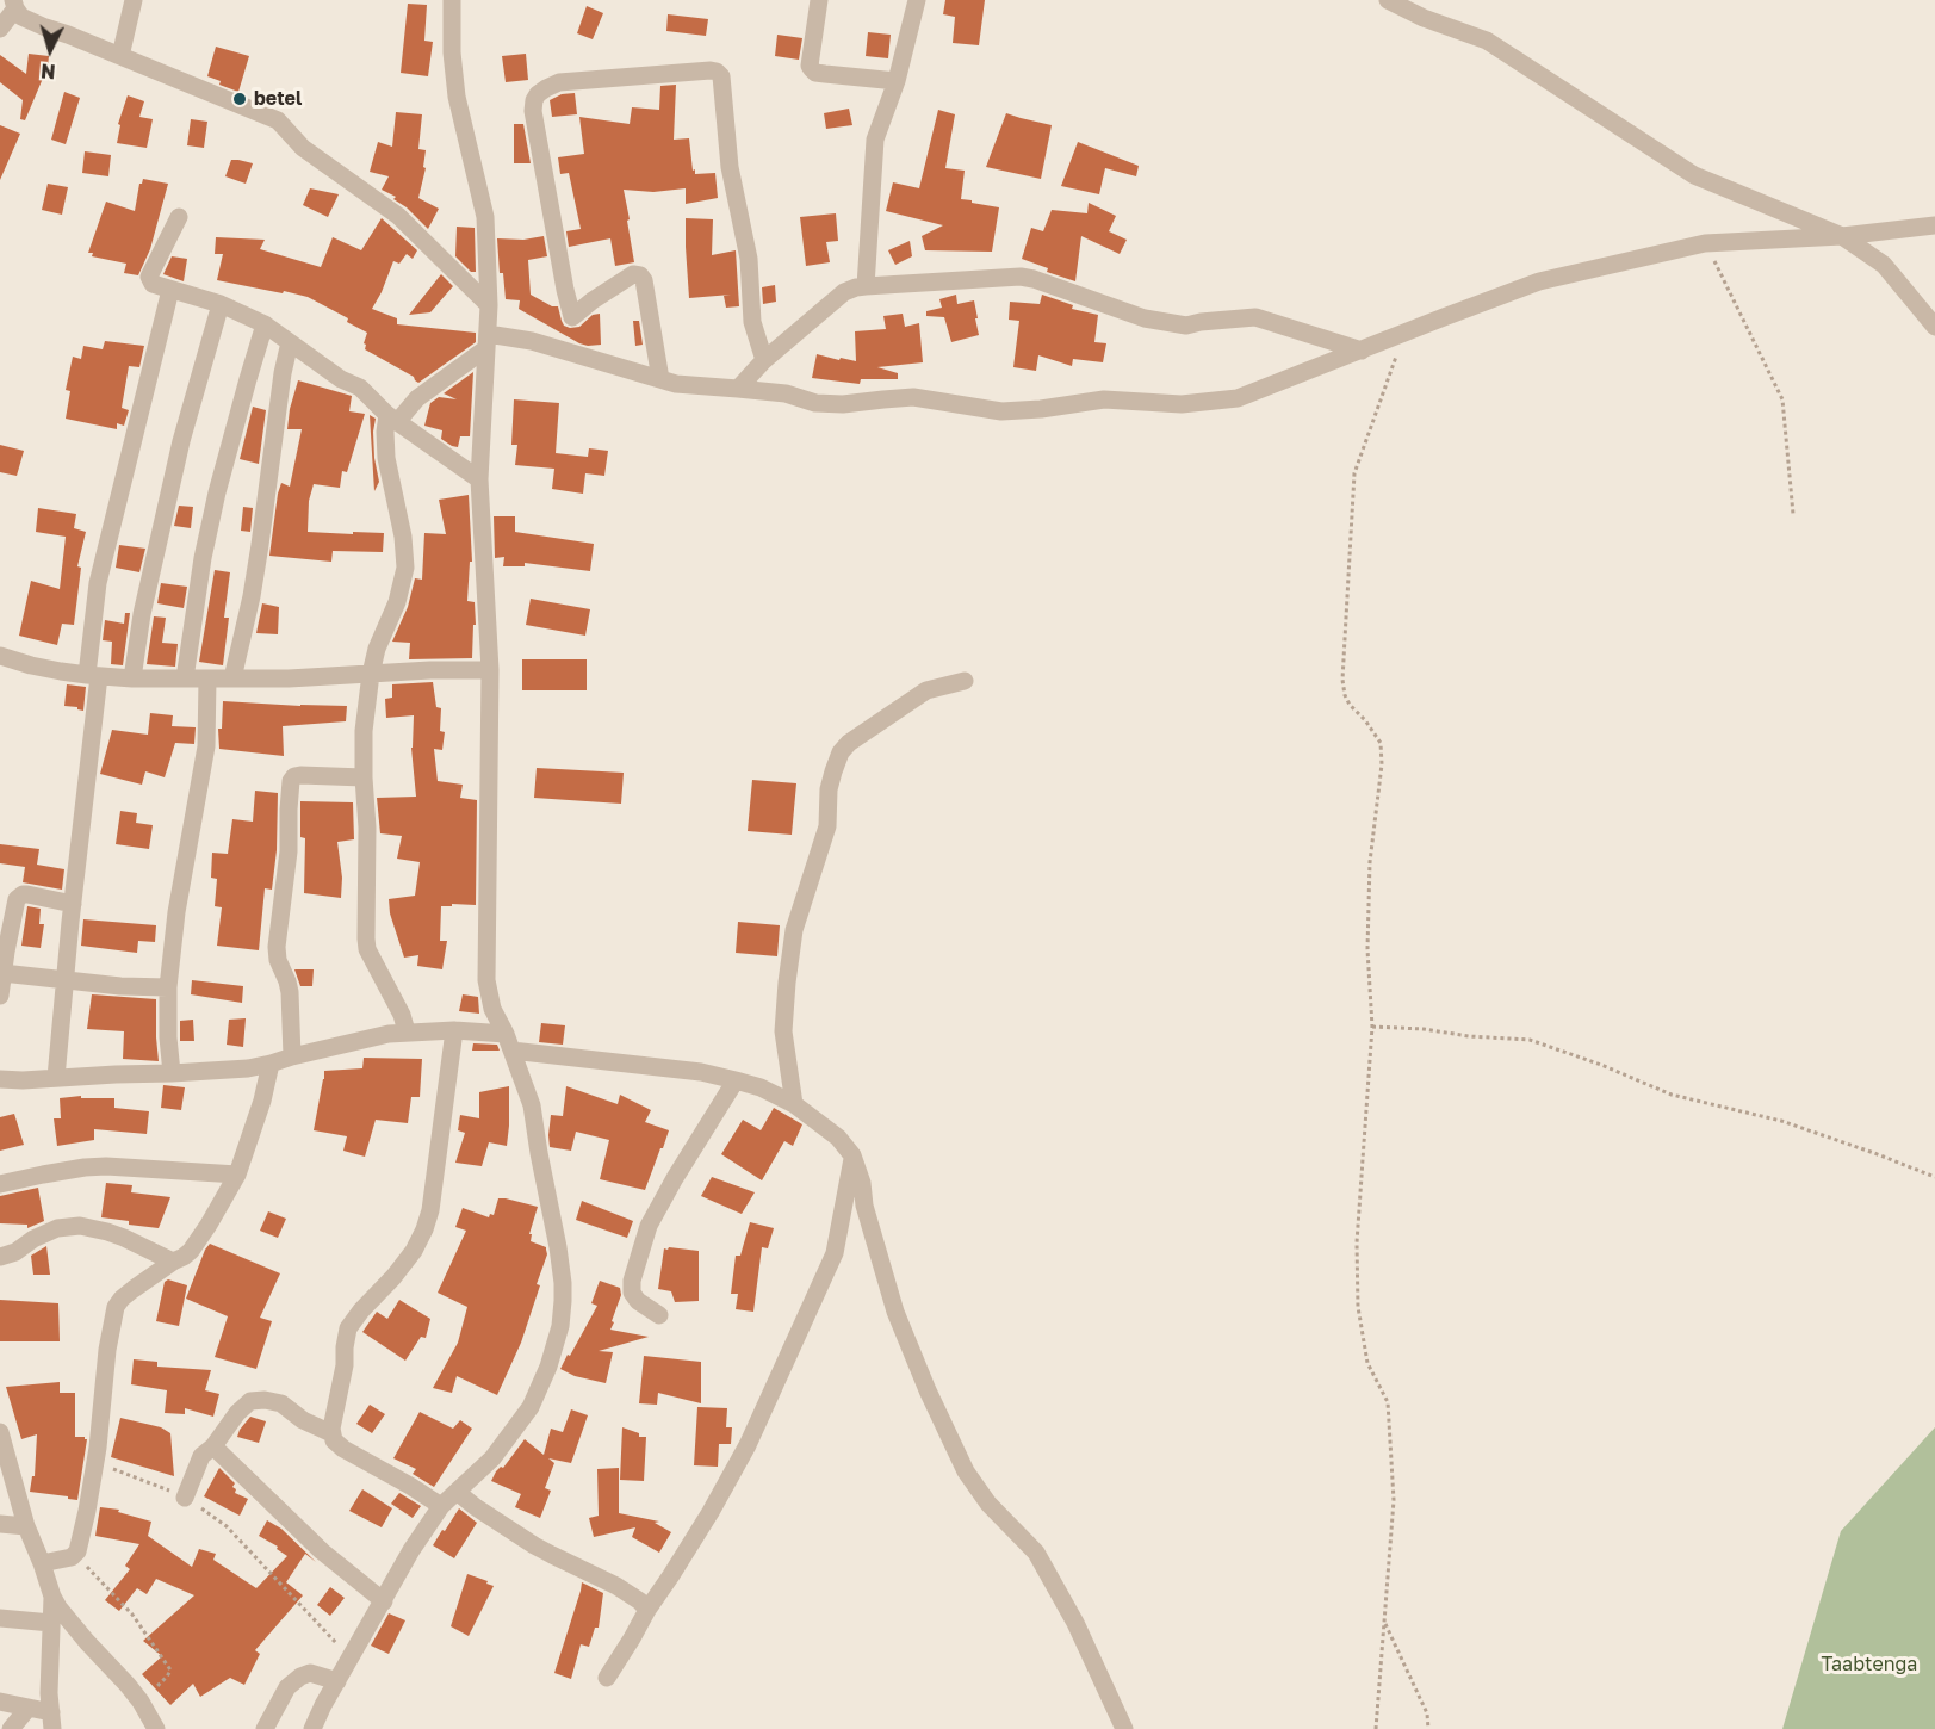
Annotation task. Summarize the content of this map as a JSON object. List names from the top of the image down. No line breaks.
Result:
{"parks":["Taabtenga"],"places":["betel"],"north":"bottom"}
